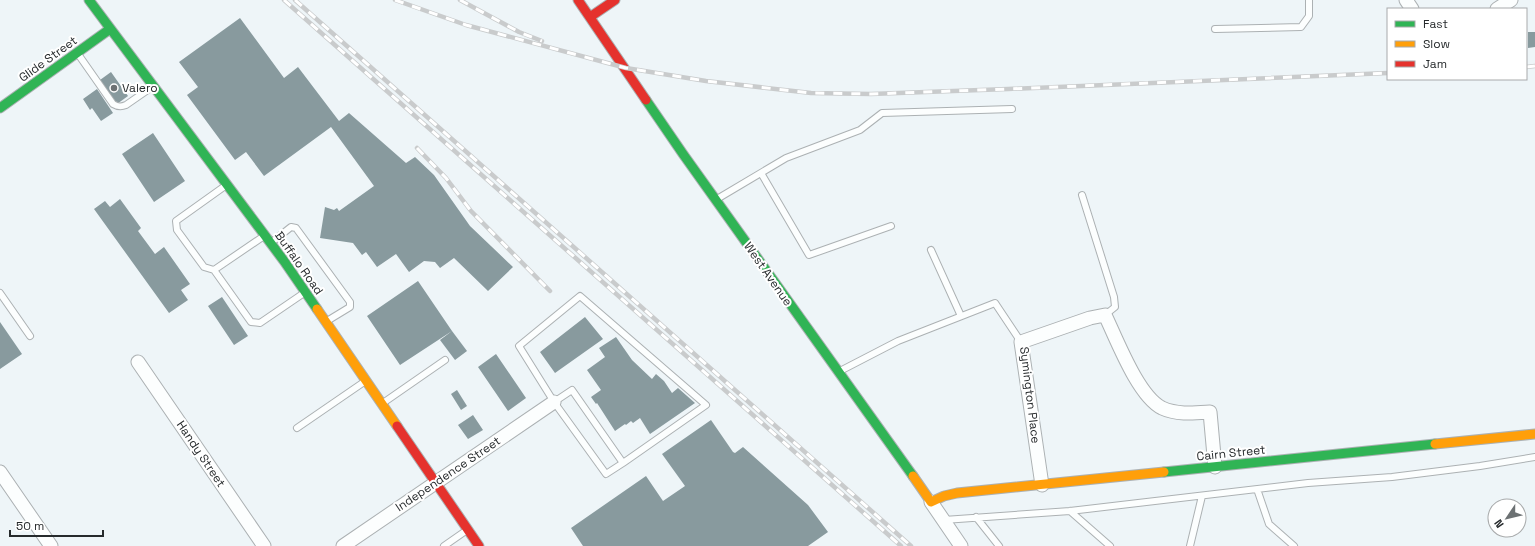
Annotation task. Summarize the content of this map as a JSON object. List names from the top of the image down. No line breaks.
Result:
{"streets":{"street":["Glide Street","Buffalo Road","West Avenue","Symington Place","Cairn Street","Handy Street","Independence Street"]},"crossings":[["Glide Street","Buffalo Road"],["Buffalo Road","Independence Street"],["West Avenue","Cairn Street"],["Symington Place","Cairn Street"]],"places":["Valero"],"legend":["Fast","Slow","Jam"],"scale_bar":"50 m","north":"bottom left"}
